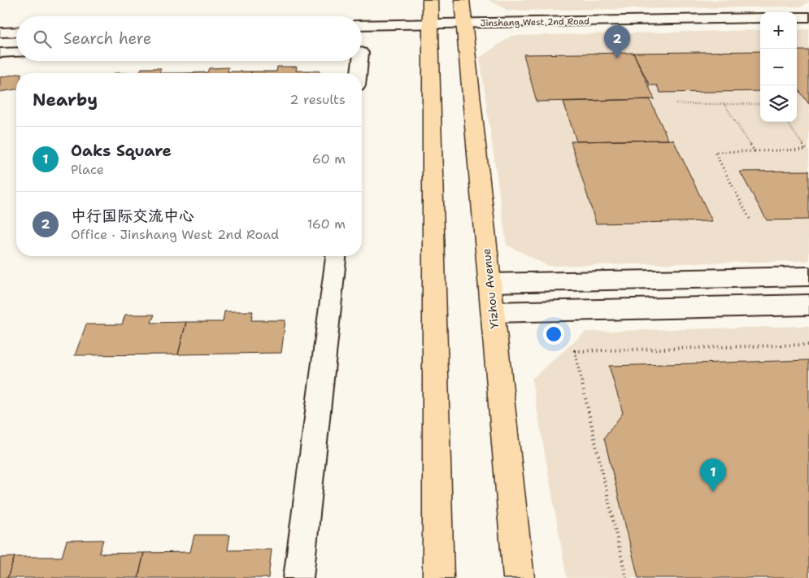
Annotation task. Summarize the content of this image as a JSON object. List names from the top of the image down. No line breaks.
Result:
{"streets":{"main road":["Yizhou Avenue"],"street":["Jinshang West 2nd Road"]},"crossings":[["Jinshang West 2nd Road","Yizhou Avenue"]],"page":{"map_buttons":["+","−"],"search":"Search here","pins":["2","1"],"heading":["Nearby","2 results"],"list":[{"mark":"1","name":"Oaks Square","note":"Place","value":"60 m"},{"mark":"2","name":"中行国际交流中心","note":"Office · Jinshang West 2nd Road","value":"160 m"}]}}
